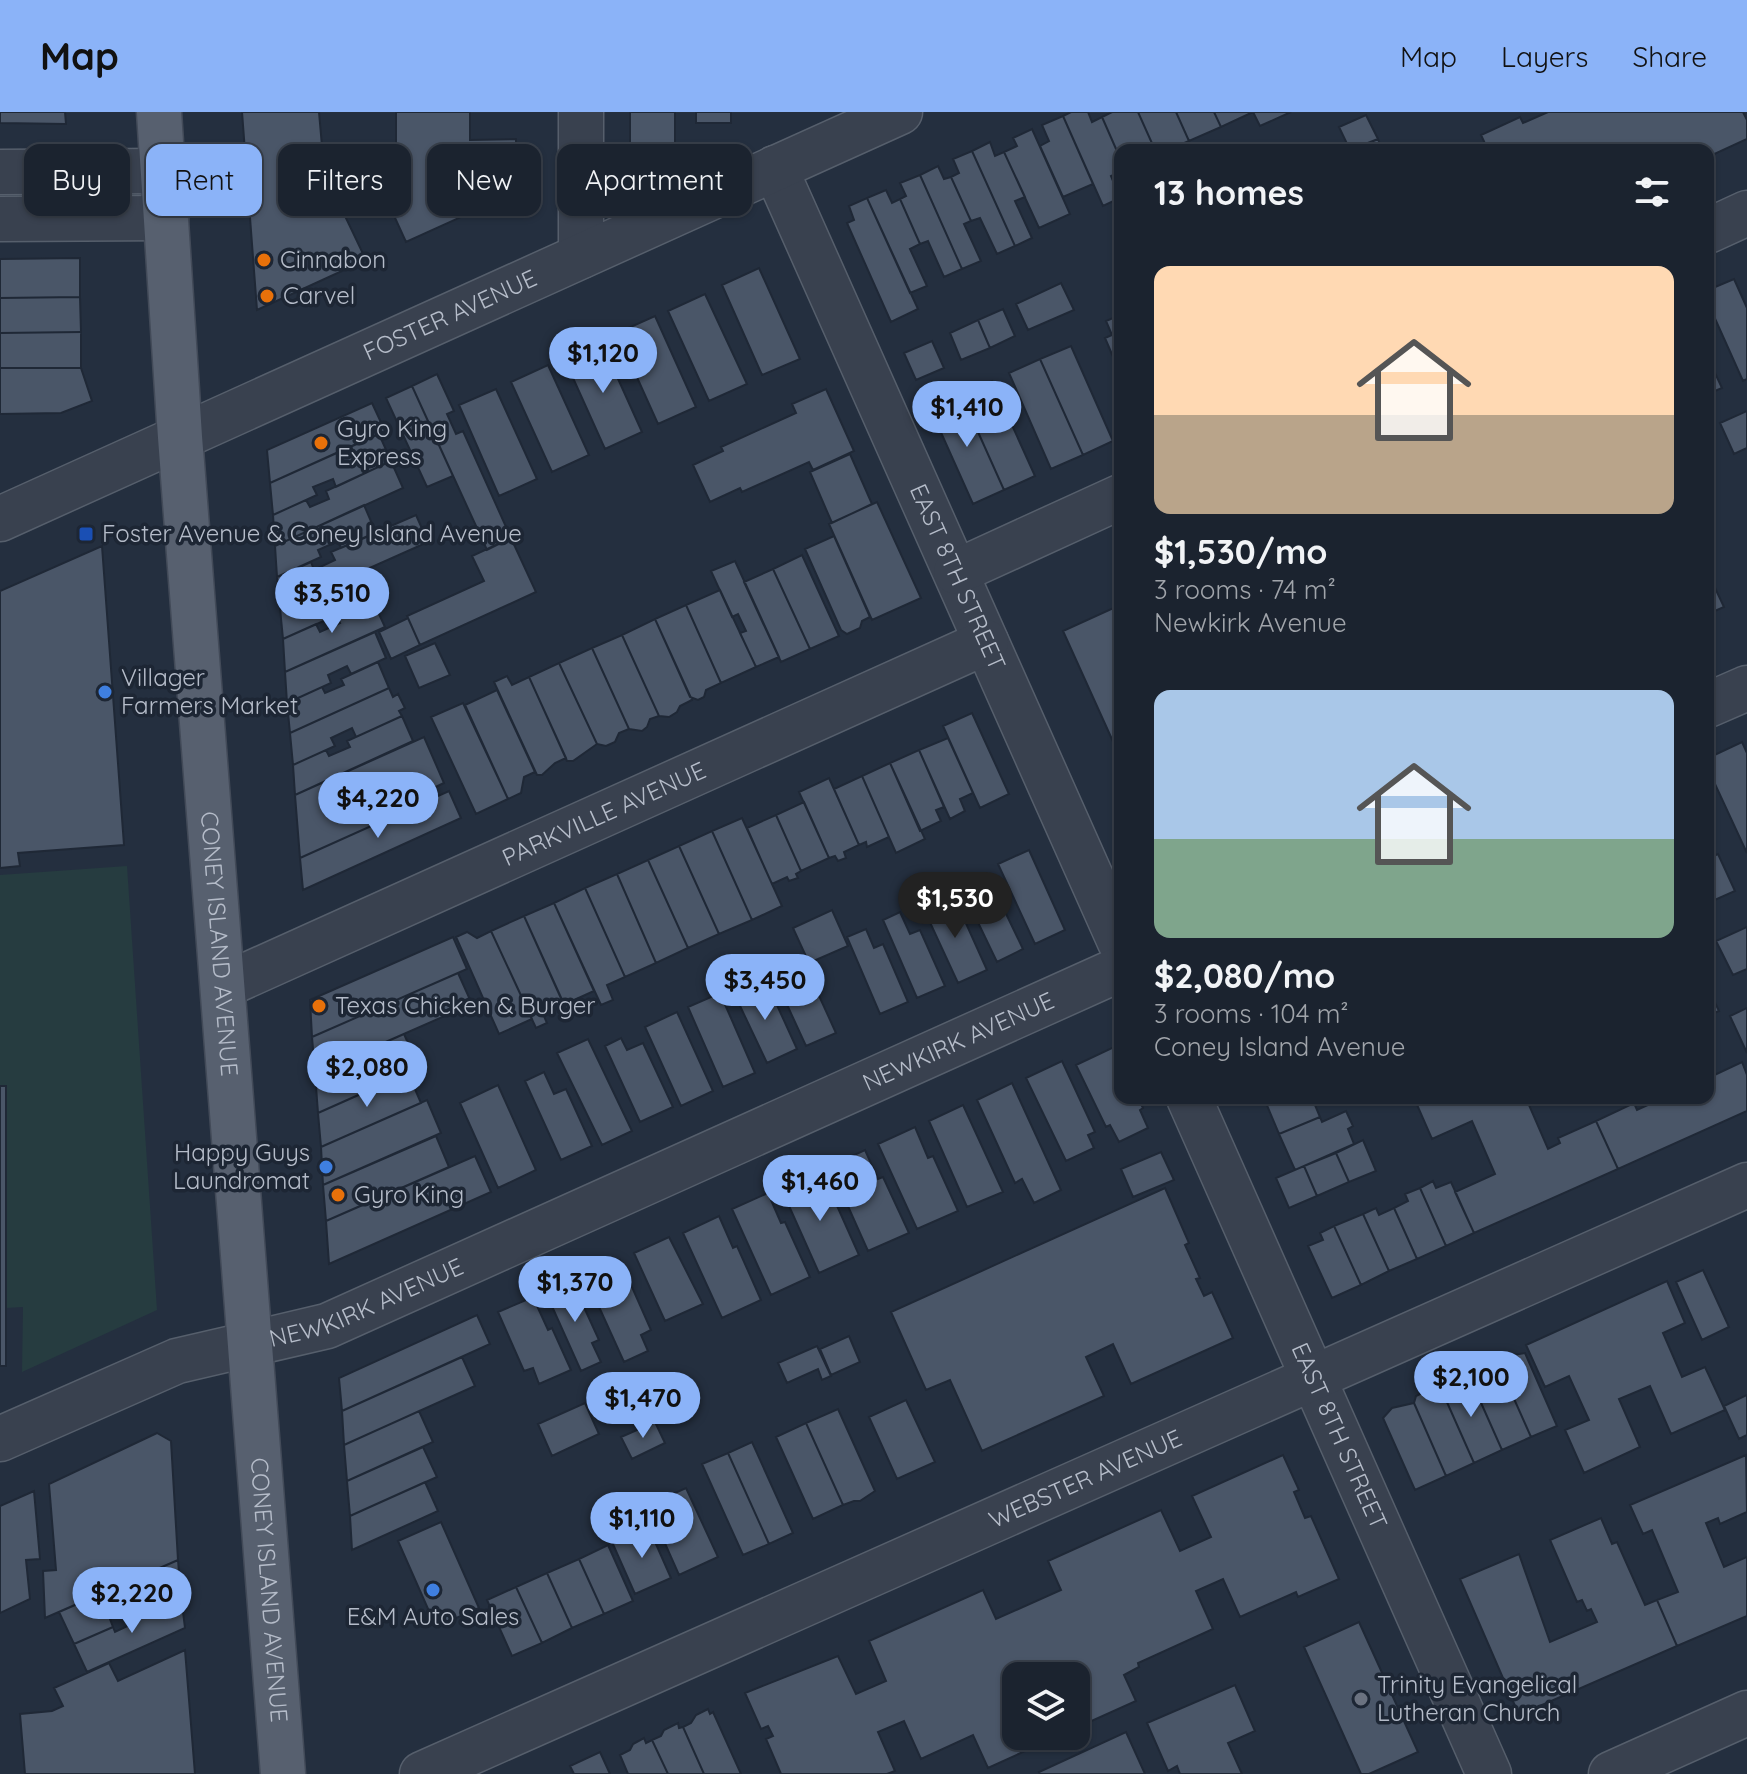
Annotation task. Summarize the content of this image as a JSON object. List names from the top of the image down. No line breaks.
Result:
{"streets":{"main road":["CONEY ISLAND AVENUE"],"street":["FOSTER AVENUE","EAST 8TH STREET","PARKVILLE AVENUE","NEWKIRK AVENUE","WEBSTER AVENUE"]},"crossings":[["FOSTER AVENUE","EAST 8TH STREET"],["FOSTER AVENUE","CONEY ISLAND AVENUE"],["EAST 8TH STREET","PARKVILLE AVENUE"],["EAST 8TH STREET","WEBSTER AVENUE"],["PARKVILLE AVENUE","CONEY ISLAND AVENUE"],["CONEY ISLAND AVENUE","NEWKIRK AVENUE"]],"places":{"other":["Cinnabon","Carvel","Gyro King Express","Villager Farmers Market","Texas Chicken & Burger","Happy Guys Laundromat","Gyro King","E&M Auto Sales","Trinity Evangelical Lutheran Church"],"transit":["Foster Avenue & Coney Island Avenue"]},"page":{"header":"Map","nav":["Map","Layers","Share"],"chip":["Buy","Rent","Filters","New","Apartment"],"heading":"13 homes","list":[{"name":"$1,530/mo","note":"3 rooms · 74 m² · Newkirk Avenue"},{"name":"$2,080/mo","note":"3 rooms · 104 m² · Coney Island Avenue"}],"price":["$1,120","$1,410","$3,510","$4,220","$1,530","$3,450","$2,080","$1,460","$1,370","$2,100","$1,470","$1,110","$2,220"]}}
